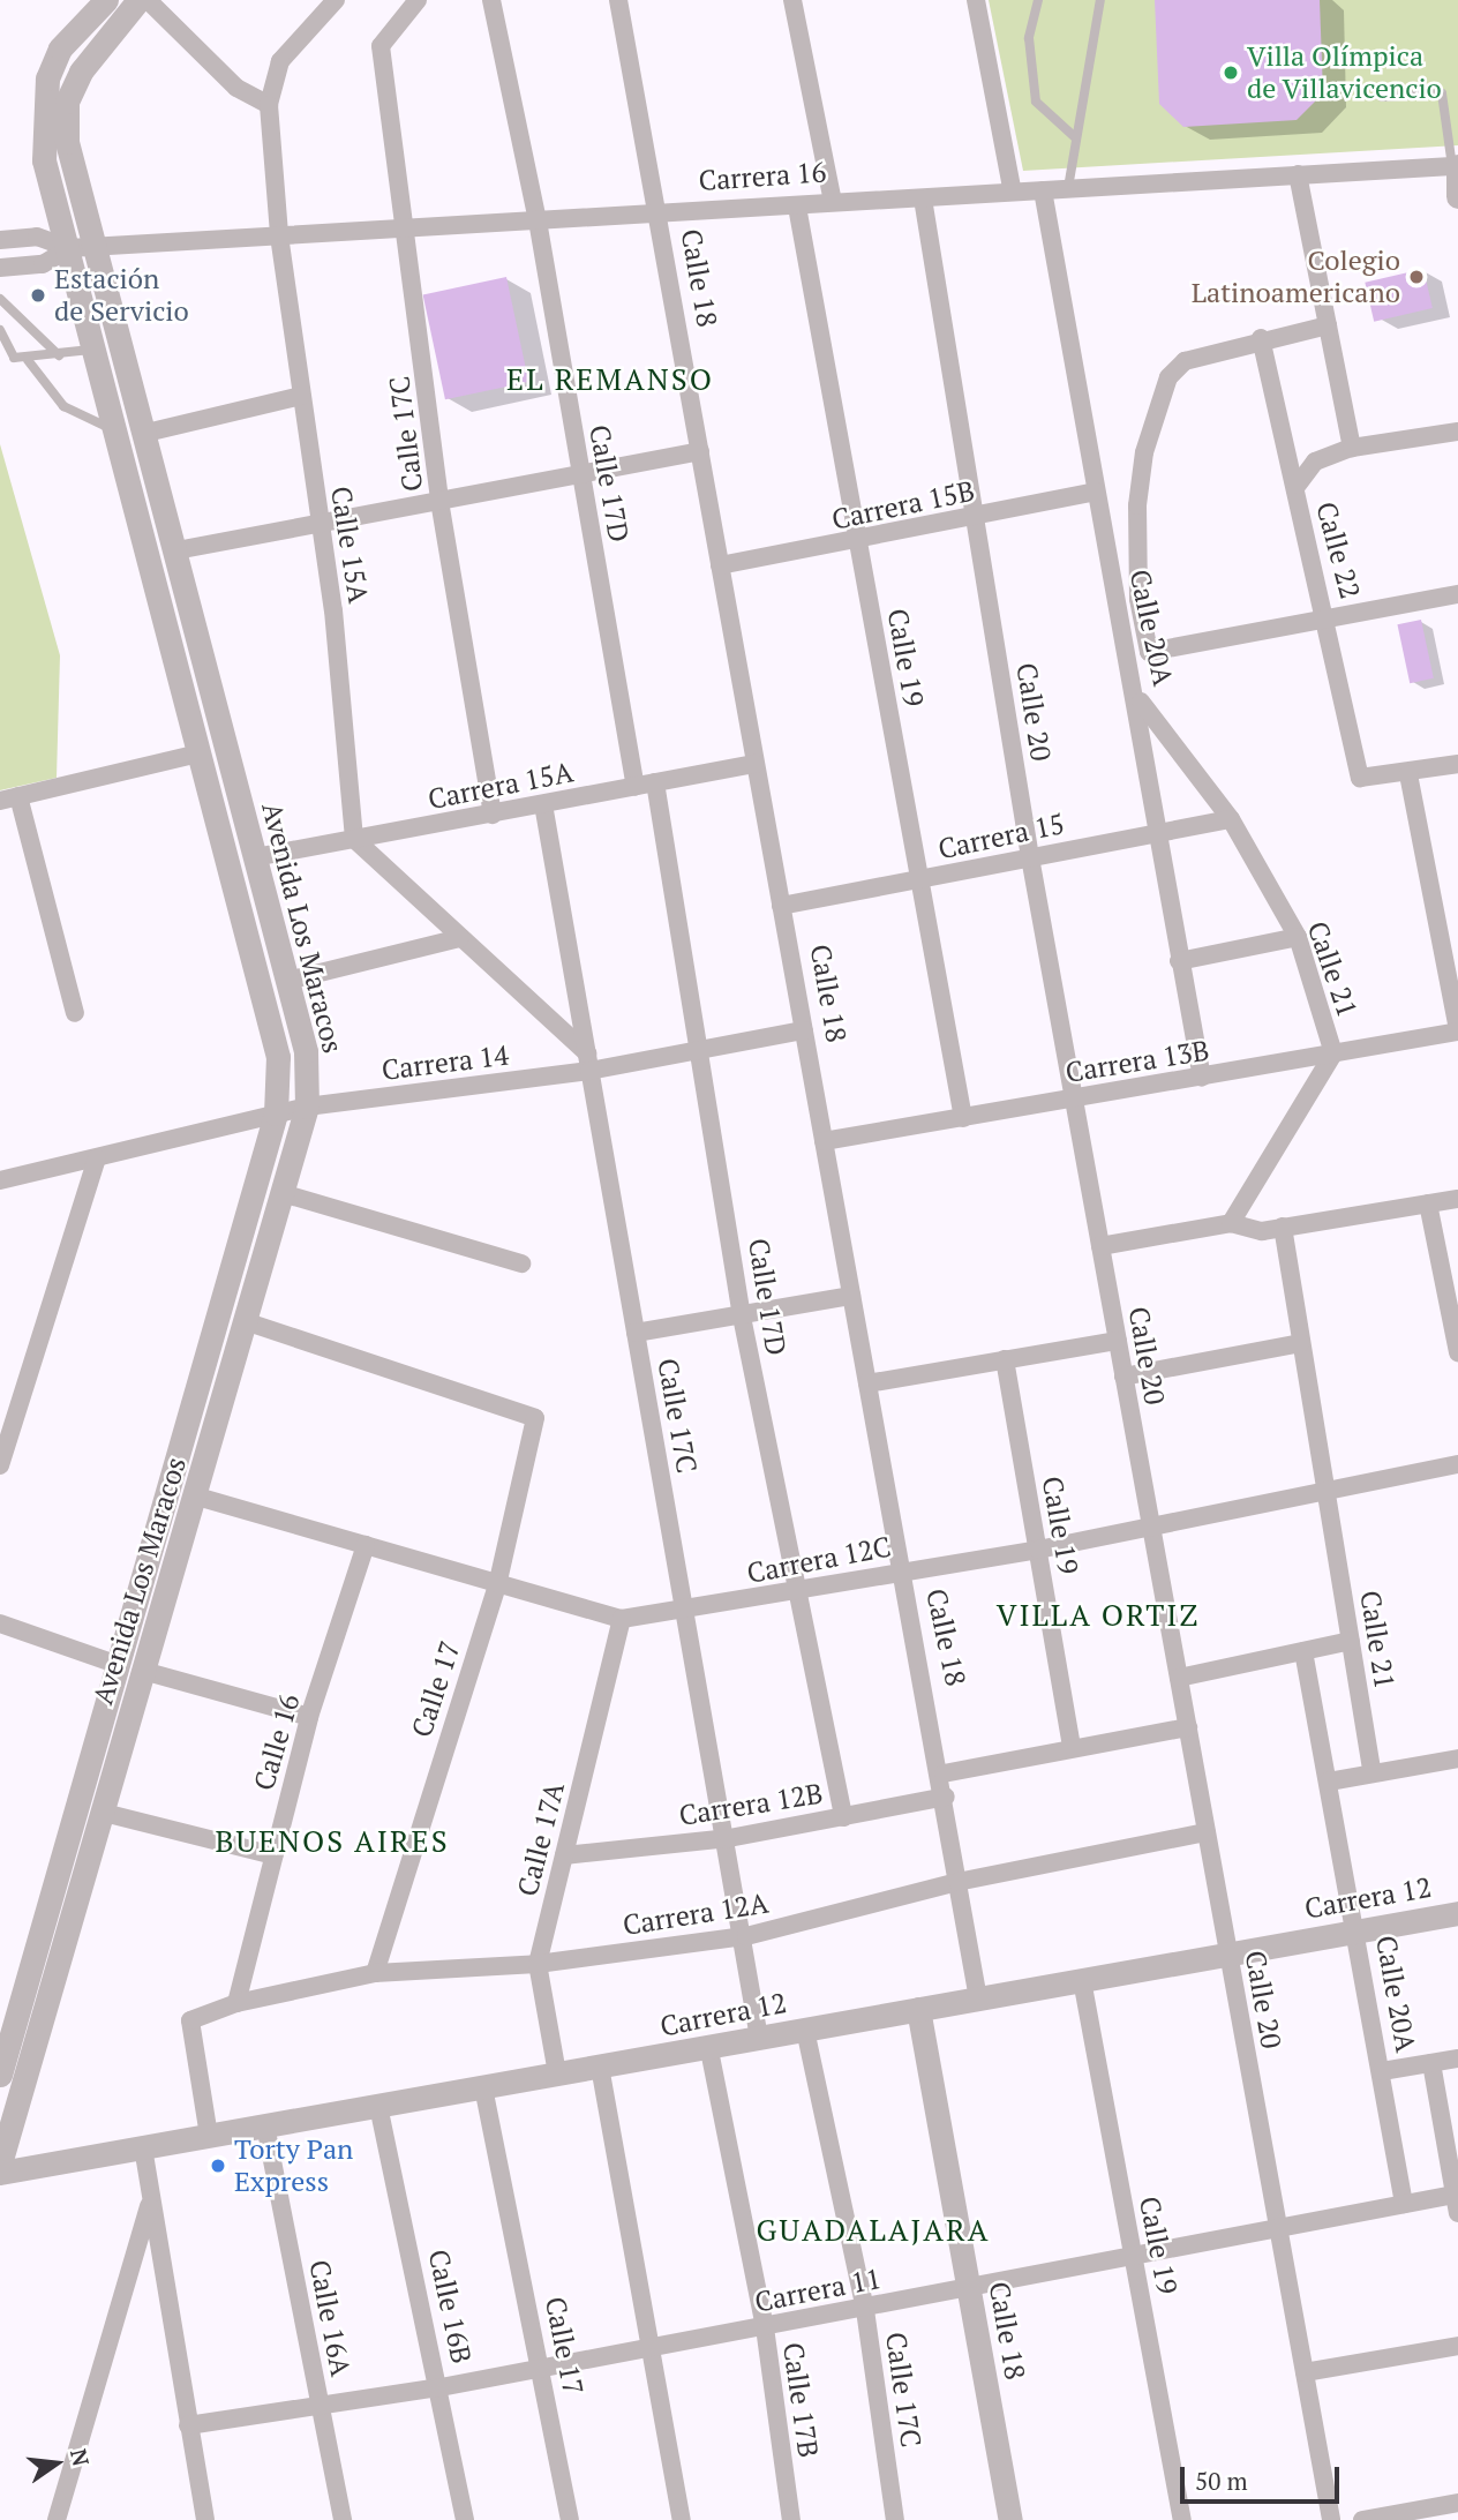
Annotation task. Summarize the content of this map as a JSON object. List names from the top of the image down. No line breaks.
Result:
{"streets":{"street":["Carrera 16","Calle 18","Calle 17C","Calle 17D","Carrera 15B","Calle 15A","Calle 22","Calle 20A","Calle 19","Calle 20","Carrera 15A","Carrera 15","Avenida Los Maracos","Calle 21","Carrera 13B","Carrera 14","Carrera 12C","Calle 17","Calle 16","Carrera 12B","Calle 17A","Carrera 12","Carrera 12A","Carrera 11","Calle 16B","Calle 16A","Calle 17B"]},"crossings":[["Carrera 16","Calle 18"],["Carrera 16","Calle 17C"],["Carrera 16","Calle 17D"],["Carrera 16","Calle 15A"],["Carrera 16","Calle 20A"],["Carrera 16","Calle 19"],["Carrera 16","Calle 20"],["Carrera 16","Avenida Los Maracos"],["Calle 18","Carrera 15B"],["Calle 18","Carrera 15A"],["Calle 18","Carrera 15"],["Calle 18","Carrera 13B"],["Calle 18","Carrera 14"],["Calle 18","Carrera 12C"],["Calle 18","Carrera 12B"],["Calle 18","Carrera 12"],["Calle 18","Carrera 12A"],["Calle 18","Carrera 11"],["Calle 17C","Carrera 15A"],["Calle 17C","Carrera 14"],["Calle 17C","Carrera 12C"],["Calle 17C","Carrera 12B"],["Calle 17C","Carrera 12"],["Calle 17C","Carrera 12A"],["Calle 17C","Carrera 11"],["Calle 17D","Carrera 15A"],["Calle 17D","Carrera 14"],["Calle 17D","Carrera 12C"],["Calle 17D","Carrera 12B"],["Carrera 15B","Calle 20A"],["Carrera 15B","Calle 19"],["Carrera 15B","Calle 20"],["Calle 15A","Carrera 15A"],["Calle 20A","Carrera 15"],["Calle 20A","Calle 21"],["Calle 20A","Carrera 13B"],["Calle 20A","Carrera 12"],["Calle 20A","Carrera 11"],["Calle 19","Carrera 15"],["Calle 19","Carrera 13B"],["Calle 19","Carrera 12C"],["Calle 19","Carrera 12"],["Calle 19","Carrera 11"],["Calle 20","Carrera 15"],["Calle 20","Carrera 13B"],["Calle 20","Carrera 12C"],["Calle 20","Carrera 12"],["Calle 20","Carrera 12A"],["Calle 20","Carrera 11"],["Carrera 15A","Avenida Los Maracos"],["Carrera 15","Calle 21"],["Avenida Los Maracos","Carrera 14"],["Avenida Los Maracos","Carrera 12C"],["Avenida Los Maracos","Calle 17"],["Calle 21","Carrera 13B"],["Calle 21","Carrera 12C"],["Carrera 12C","Calle 17"],["Carrera 12C","Calle 16"],["Carrera 12C","Calle 17A"],["Calle 17","Carrera 12"],["Calle 17","Carrera 12A"],["Calle 17","Carrera 11"],["Calle 16","Carrera 12A"],["Carrera 12B","Calle 17A"],["Calle 17A","Carrera 12"],["Calle 17A","Carrera 12A"],["Carrera 12","Carrera 12A"],["Carrera 12","Calle 16B"],["Carrera 12","Calle 16A"],["Carrera 12","Calle 17B"],["Carrera 11","Calle 16B"],["Carrera 11","Calle 16A"],["Carrera 11","Calle 17B"]],"districts":["EL REMANSO","VILLA ORTIZ","BUENOS AIRES","GUADALAJARA"],"places":["Villa Olímpica de Villavicencio","Colegio Latinoamericano","Estación de Servicio","Torty Pan Express"],"scale_bar":"50 m","north":"right"}
